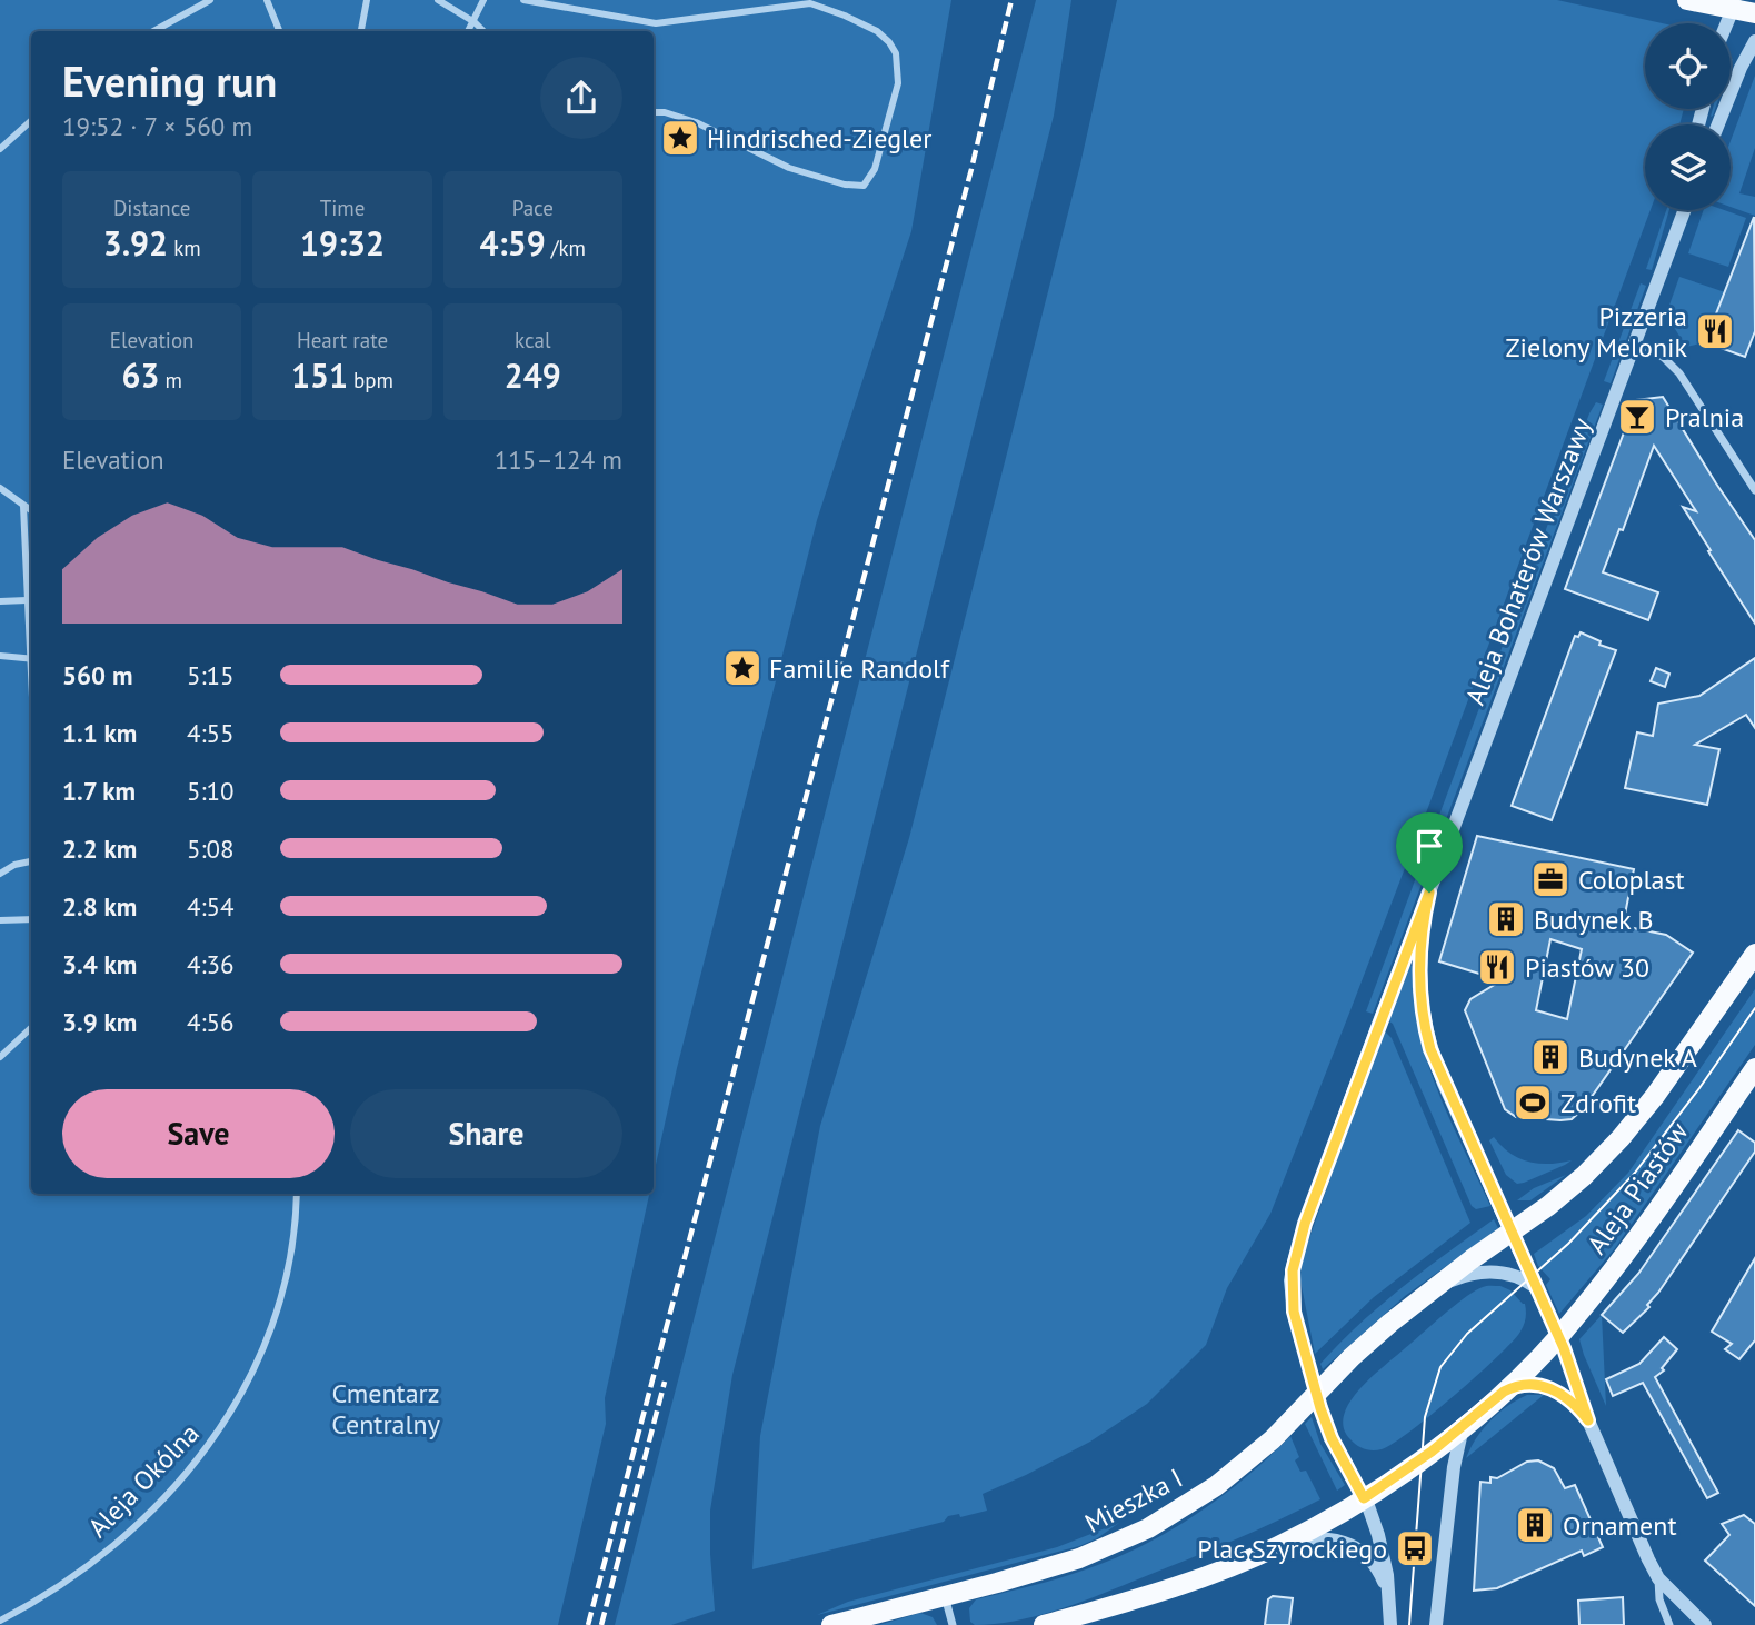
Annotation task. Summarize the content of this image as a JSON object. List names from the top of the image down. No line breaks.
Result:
{"streets":{"main road":["Aleja Piastów","Mieszka I"],"street":["Aleja Bohaterów Warszawy","Aleja Okólna"]},"crossings":[["Aleja Bohaterów Warszawy","Aleja Piastów"],["Aleja Bohaterów Warszawy","Mieszka I"],["Aleja Piastów","Mieszka I"]],"parks":["Cmentarz Centralny"],"places":{"place":["Hindrisched-Ziegler","Familie Randolf"],"restaurant":["Pizzeria Zielony Melonik","Piastów 30"],"bar":["Pralnia"],"office":["Coloplast"],"building":["Budynek B","Budynek A","Ornament"],"sports":["Zdrofit"],"bus stop":["Plac Szyrockiego"]},"page":{"heading":["Evening run","19:52 · 7 × 560 m"],"stats":[["Distance","3.92 km"],["Time","19:32"],["Pace","4:59 /km"],["Elevation","63 m"],["Heart rate","151 bpm"],["kcal","249"]],"chart":["Elevation","115–124 m"],"list":[{"name":"560 m","note":"5:15"},{"name":"1.1 km","note":"4:55"},{"name":"1.7 km","note":"5:10"},{"name":"2.2 km","note":"5:08"},{"name":"2.8 km","note":"4:54"},{"name":"3.4 km","note":"4:36"},{"name":"3.9 km","note":"4:56"}],"buttons":["Save","Share"]}}
